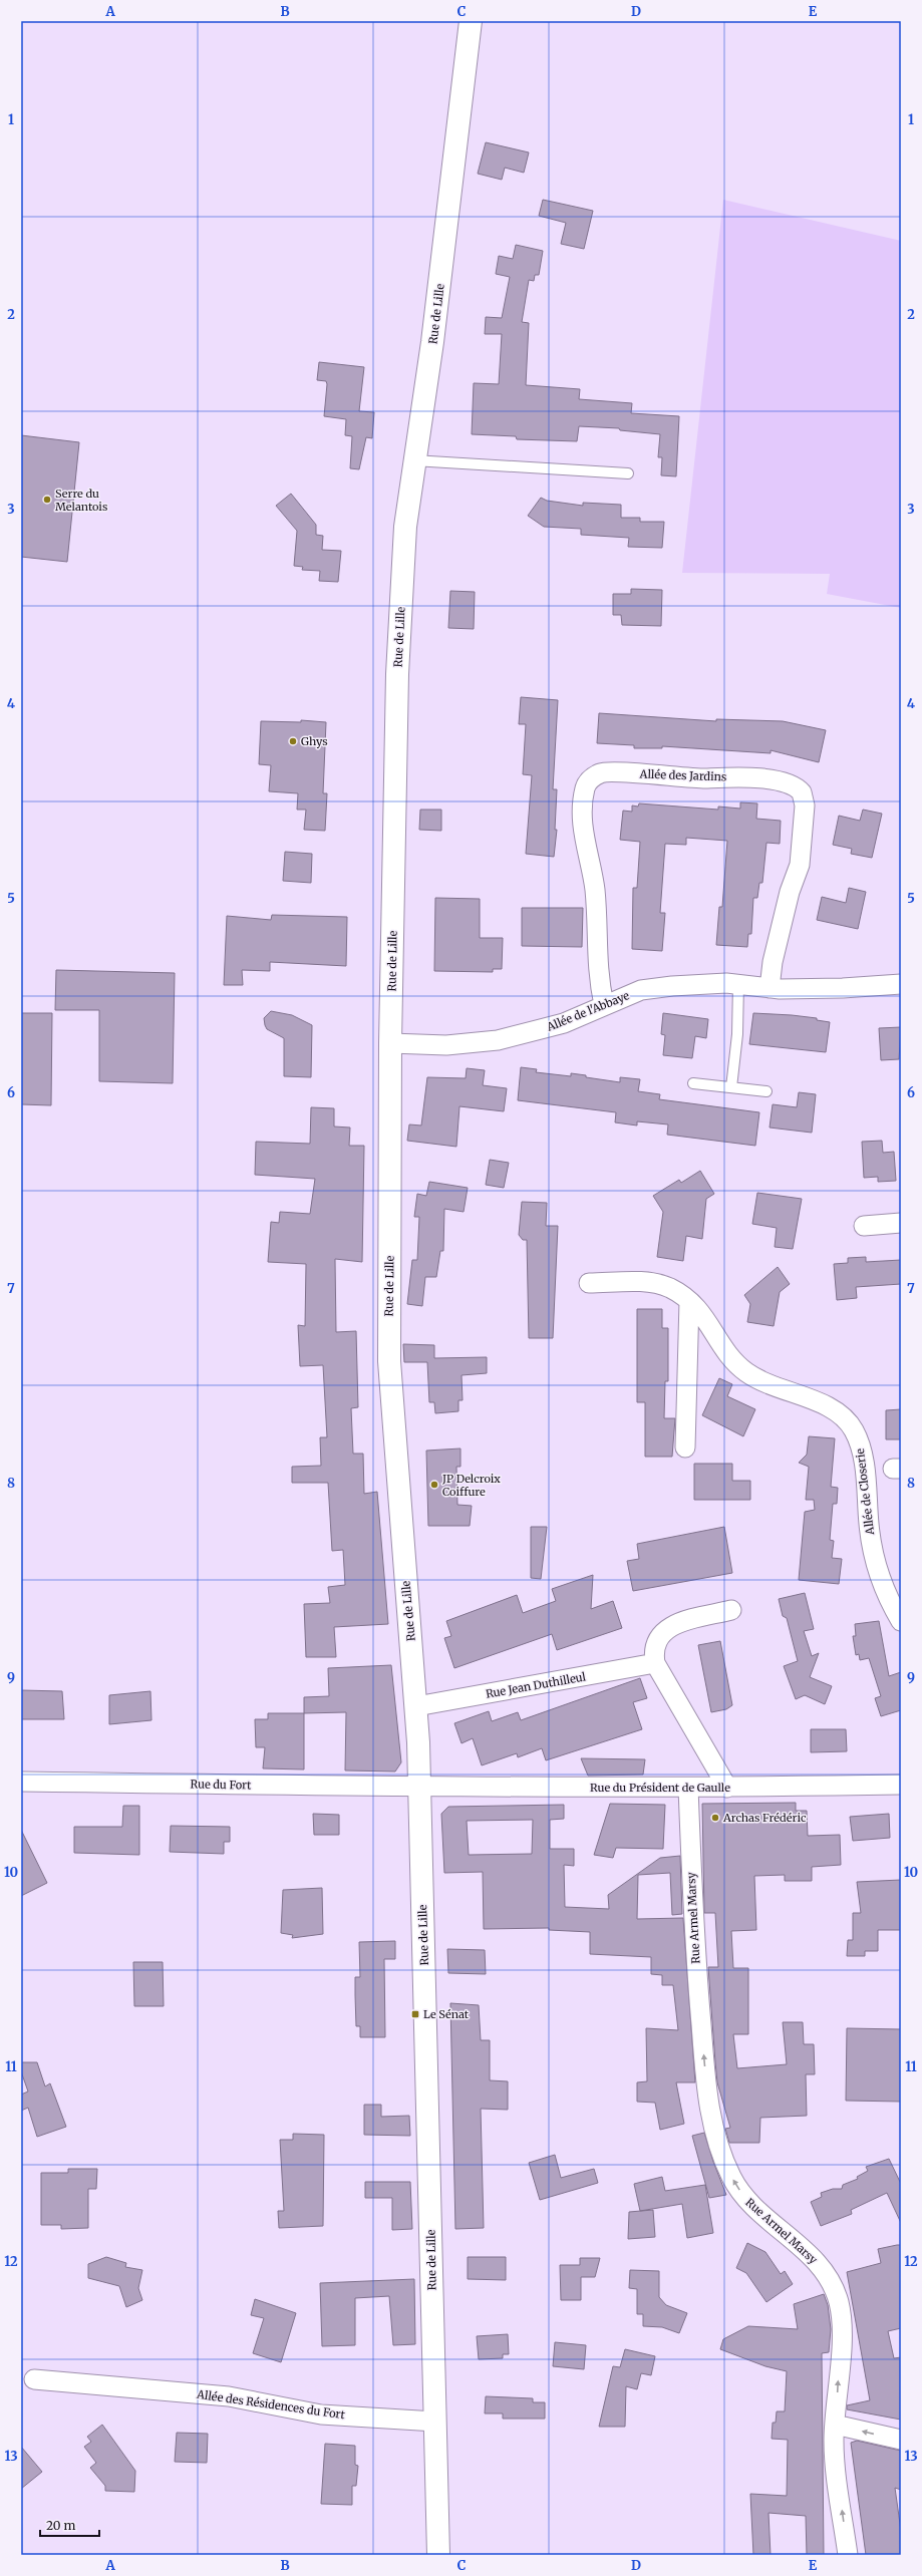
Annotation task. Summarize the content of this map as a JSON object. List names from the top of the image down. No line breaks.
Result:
{"streets":{"main road":["Rue de Lille"],"street":["Allée des Jardins","Allée de l'Abbaye","Allée de Closerie","Rue Jean Duthilleul","Rue du Fort","Rue du Président de Gaulle","Rue Armel Marsy","Allée des Résidences du Fort"]},"crossings":[["Rue de Lille","Allée de l'Abbaye"],["Rue de Lille","Rue Jean Duthilleul"],["Rue de Lille","Rue du Fort"],["Rue de Lille","Rue du Président de Gaulle"],["Rue de Lille","Allée des Résidences du Fort"],["Allée des Jardins","Allée de l'Abbaye"],["Rue du Fort","Rue du Président de Gaulle"],["Rue du Président de Gaulle","Rue Armel Marsy"]],"one_way":["Rue Armel Marsy"],"places":{"other":["Serre du Melantois","Ghys","JP Delcroix Coiffure","Archas Frédéric"],"transit":["Le Sénat"]},"scale_bar":"20 m","grid":{"columns":["A","B","C","D","E"],"rows":["1","2","3","4","5","6","7","8","9","10","11","12","13"]}}
